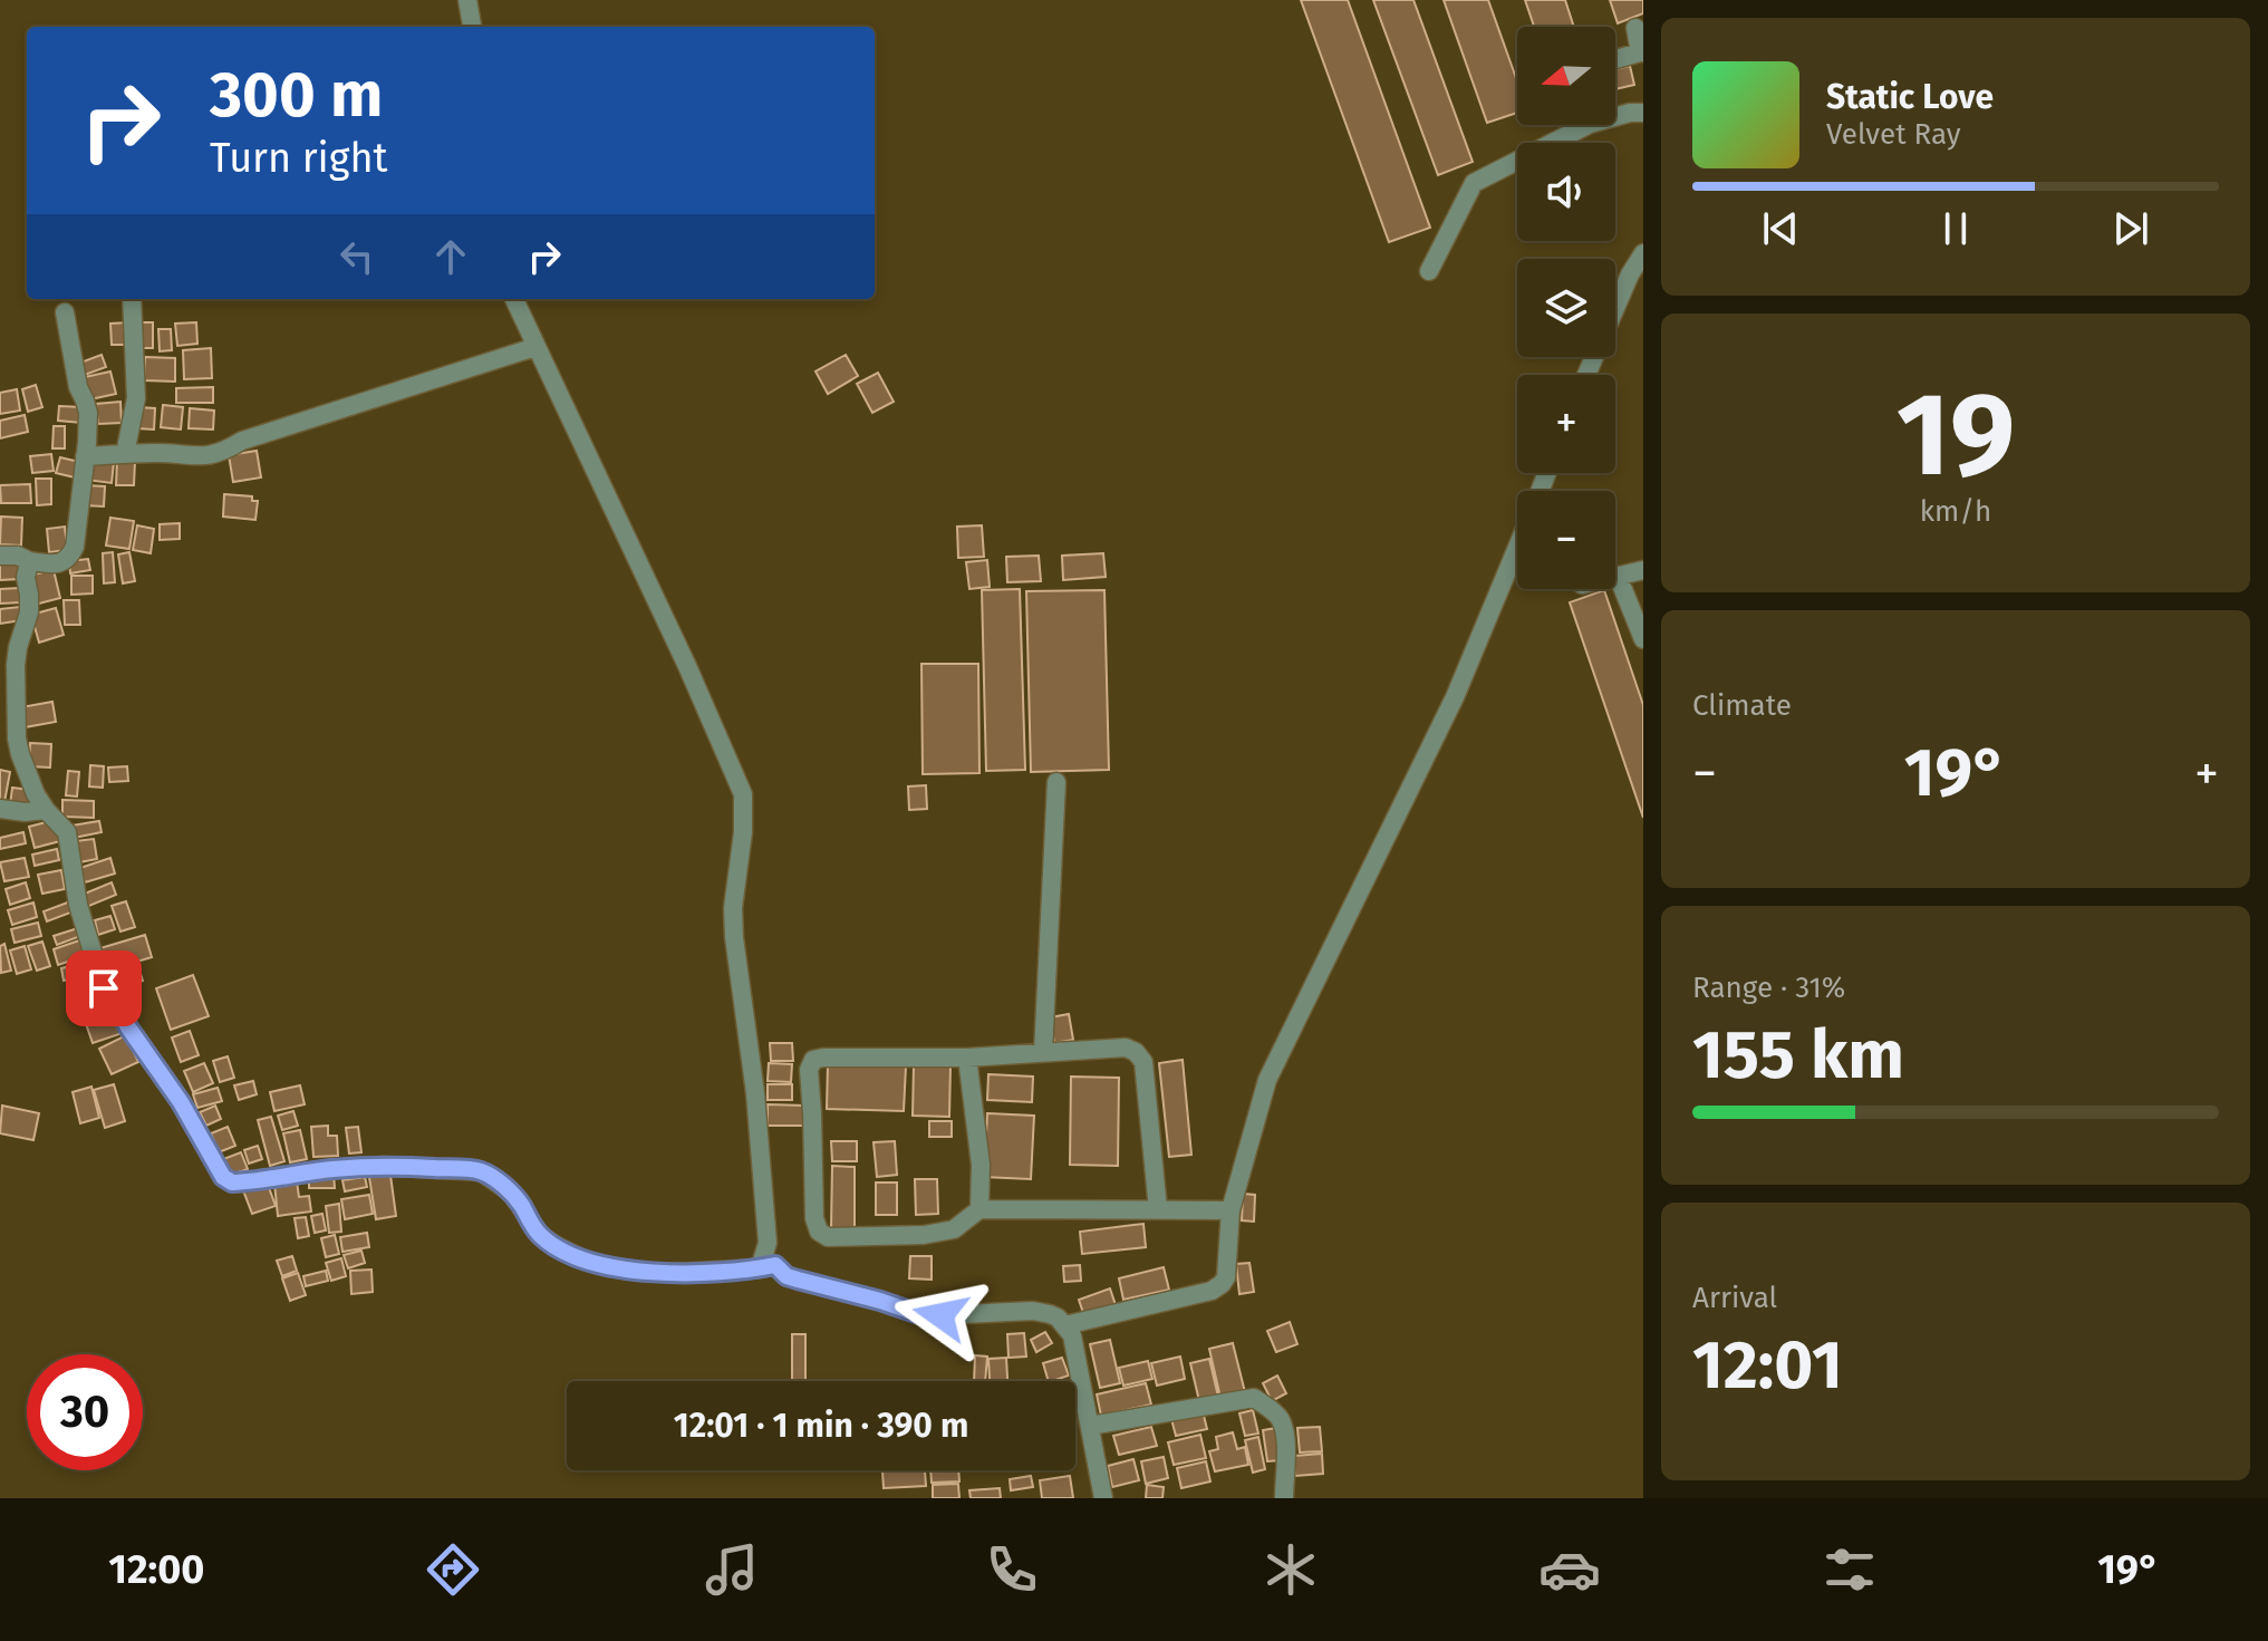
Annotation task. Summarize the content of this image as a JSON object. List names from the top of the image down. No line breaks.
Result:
{"north":"left","page":{"map_buttons":["+","−"],"turn":["300 m","Turn right"],"song":["Static Love","Velvet Ray"],"tile":[["19","km/h"],"Climate",["Range · 31%","155 km"],["Arrival","12:01"]],"heat":["−","19°","+"],"limit":"30","trip":"12:01 · 1 min · 390 m","tabs":["12:00","19°"]}}
